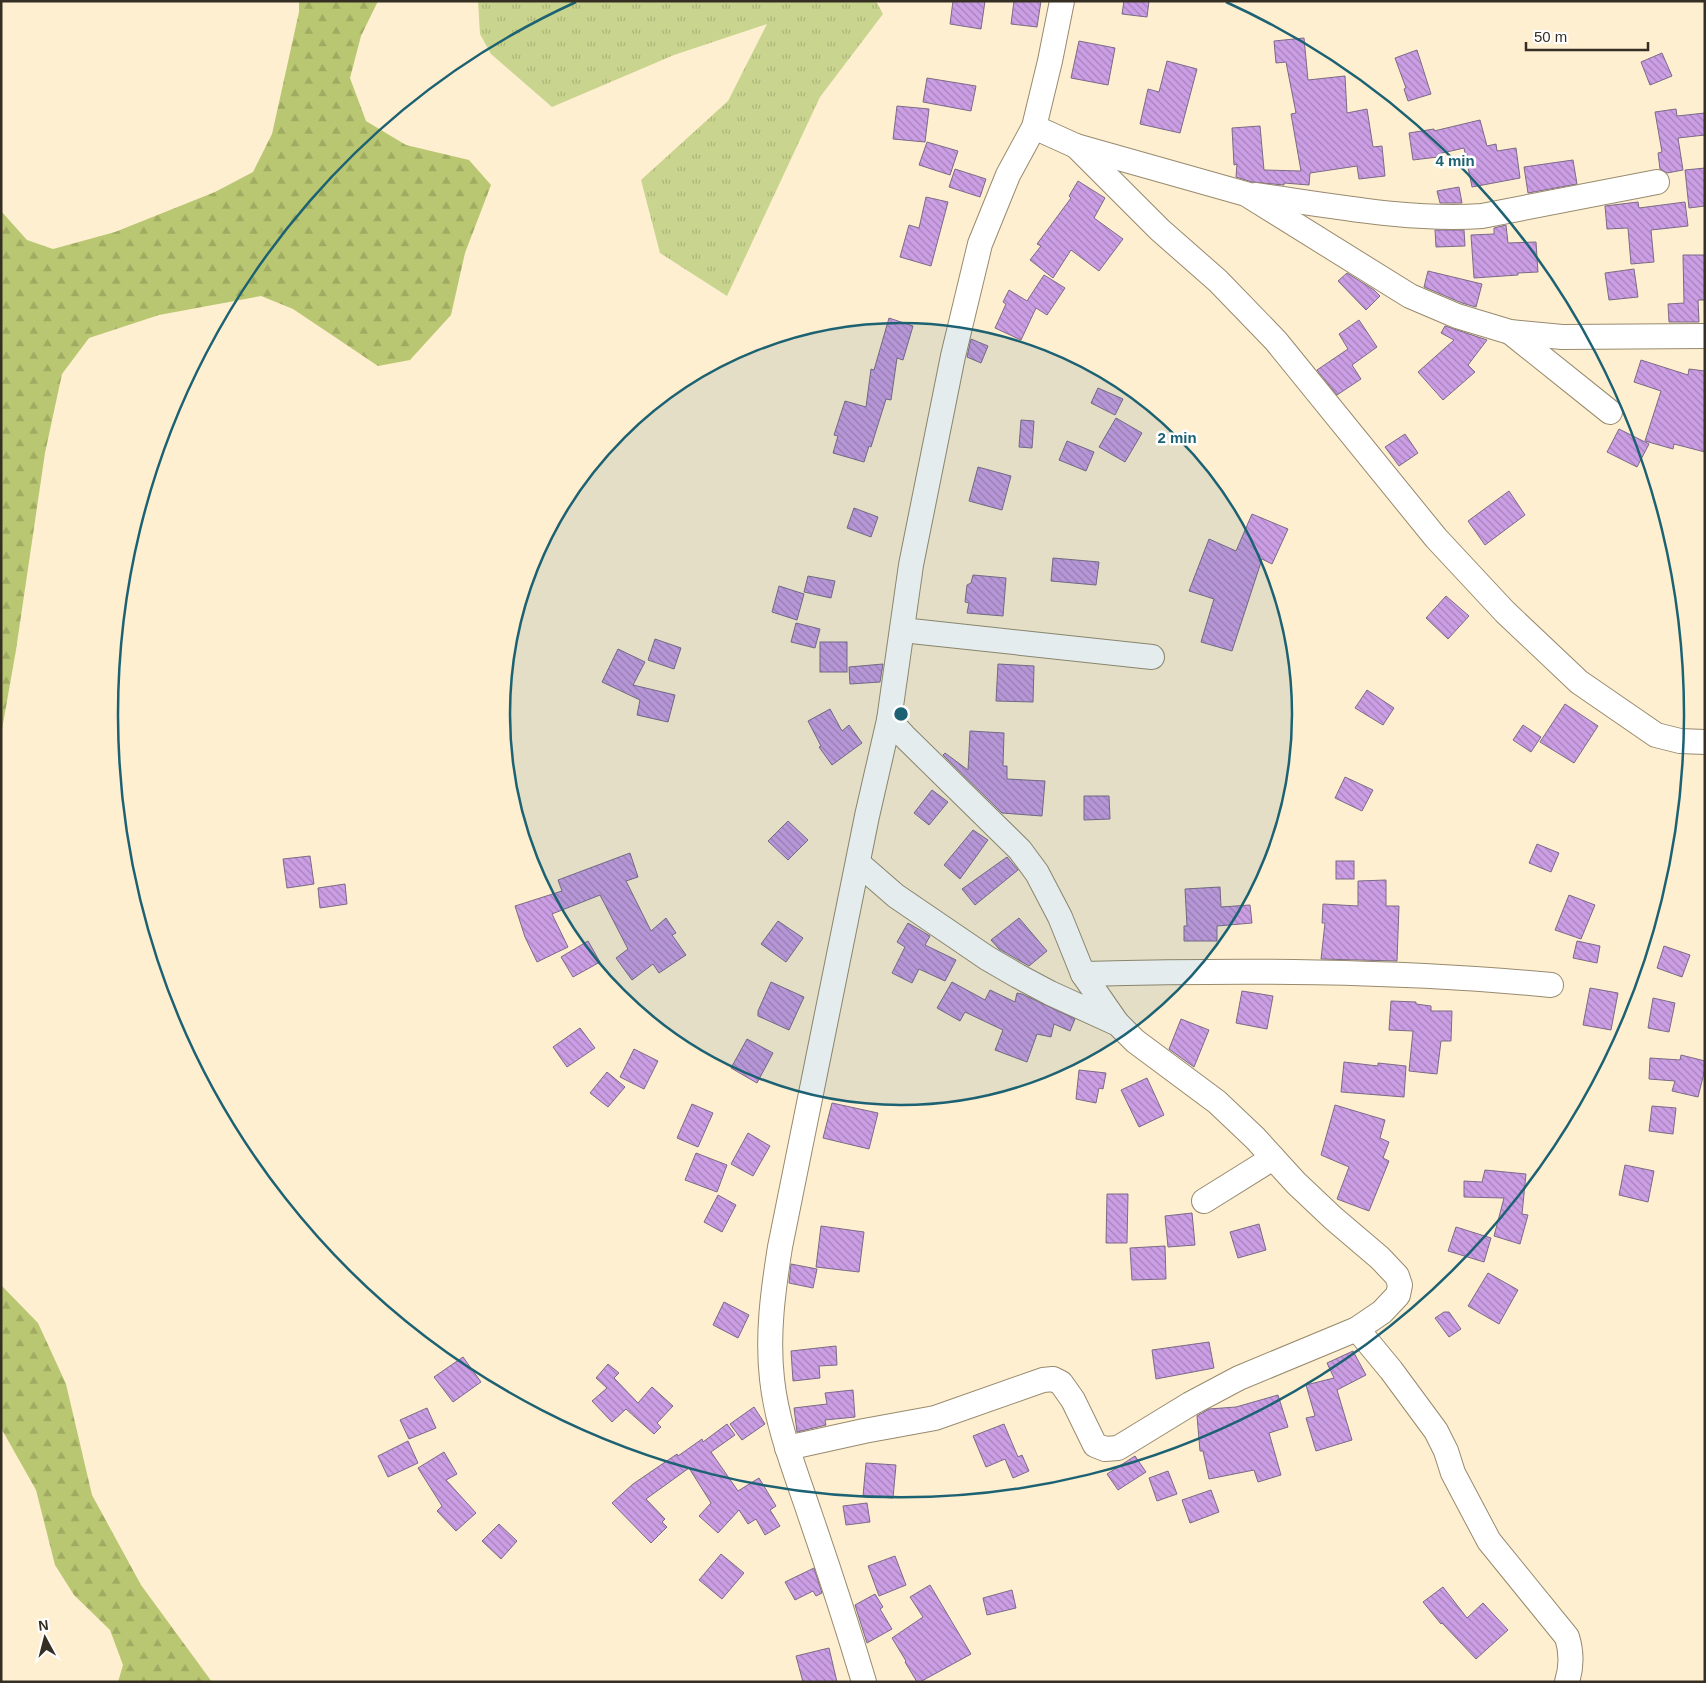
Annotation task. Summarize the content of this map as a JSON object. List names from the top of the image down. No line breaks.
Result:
{"scale_bar":"50 m","north":"top","rings":["4 min","2 min"]}
